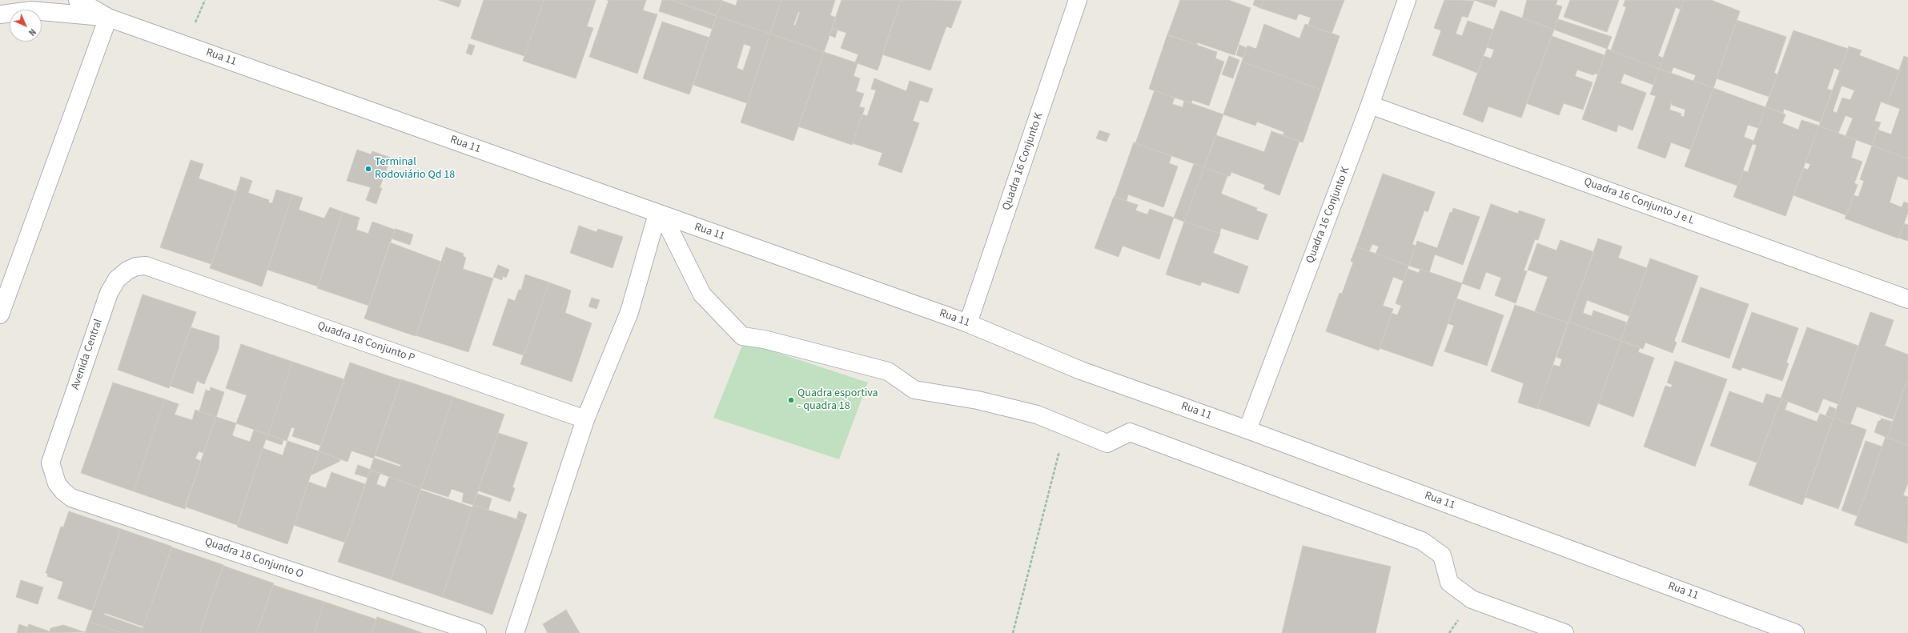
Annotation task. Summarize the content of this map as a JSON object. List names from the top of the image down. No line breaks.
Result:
{"streets":{"street":["Rua 11","Quadra 16 Conjunto K","Quadra 16 Conjunto J e L","Quadra 18 Conjunto P","Avenida Central","Quadra 18 Conjunto O"]},"crossings":[["Rua 11","Quadra 16 Conjunto K"],["Quadra 16 Conjunto K","Quadra 16 Conjunto J e L"],["Quadra 18 Conjunto P","Avenida Central"],["Avenida Central","Quadra 18 Conjunto O"]],"places":["Terminal Rodoviário Qd 18","Quadra esportiva - quadra 18"],"north":"bottom right"}
